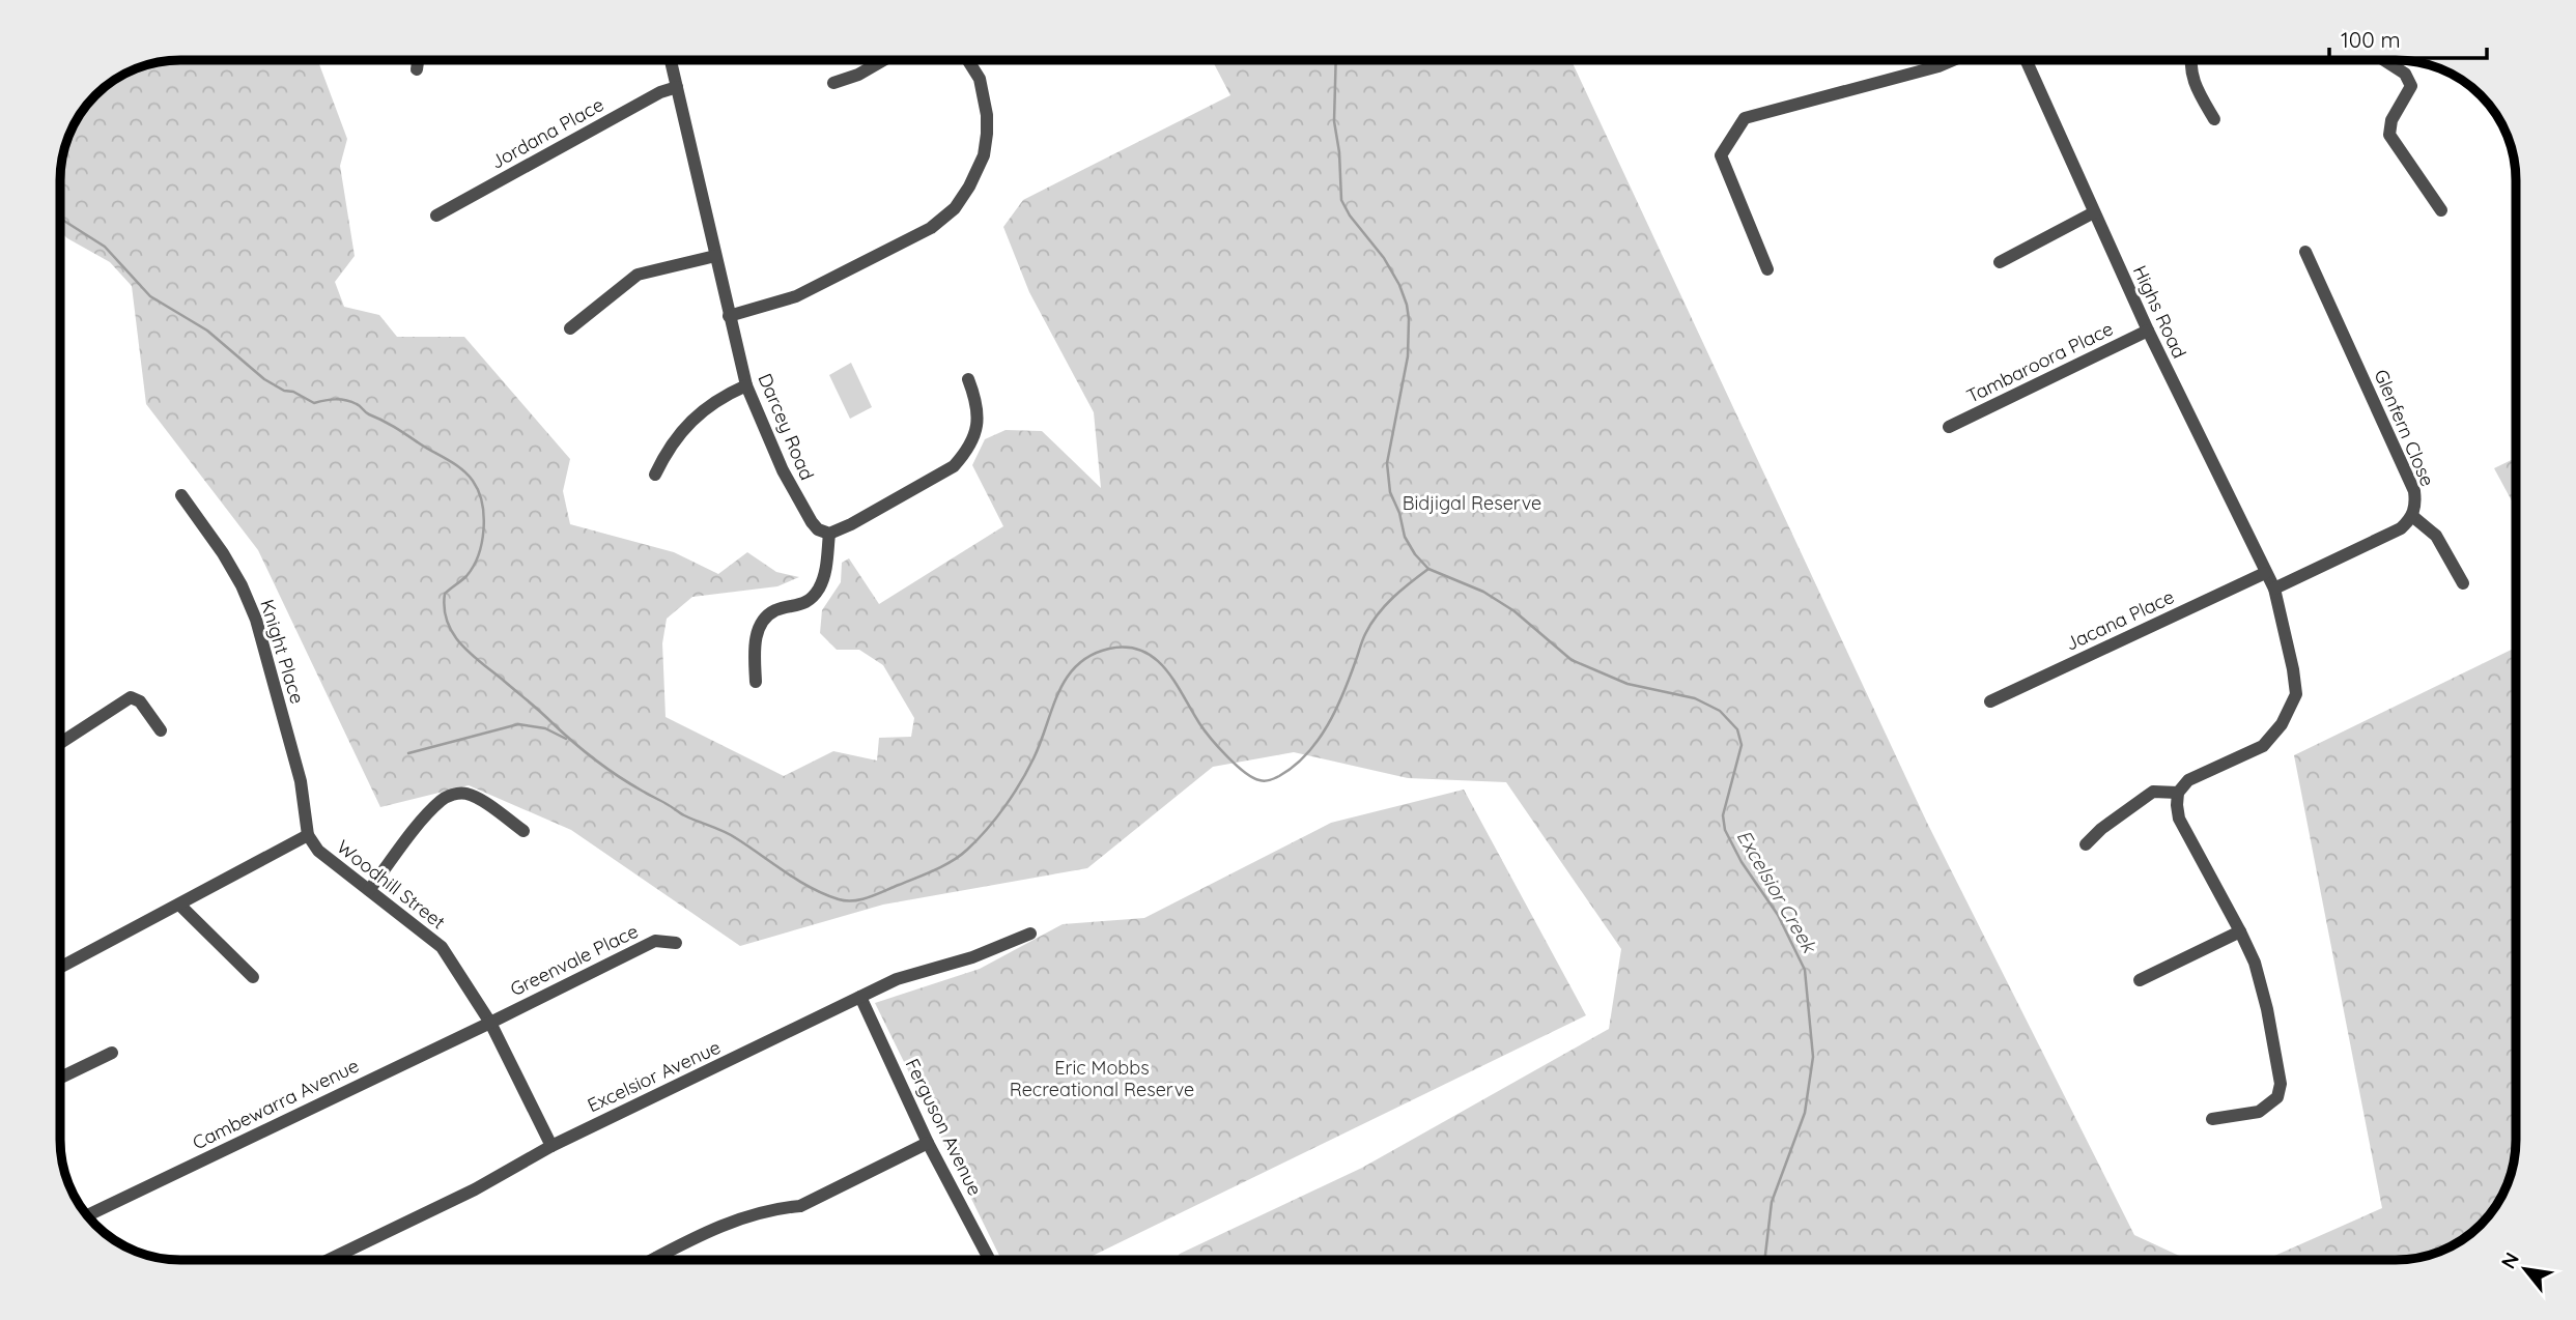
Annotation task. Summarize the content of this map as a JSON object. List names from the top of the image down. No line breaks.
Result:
{"streets":{"street":["Jordana Place","Highs Road","Tambaroora Place","Darcey Road","Glenfern Close","Jacana Place","Knight Place","Woodhill Street","Greenvale Place","Excelsior Avenue","Cambewarra Avenue","Ferguson Avenue"]},"crossings":[["Jordana Place","Darcey Road"],["Highs Road","Tambaroora Place"],["Highs Road","Glenfern Close"],["Highs Road","Jacana Place"],["Knight Place","Woodhill Street"],["Woodhill Street","Greenvale Place"],["Woodhill Street","Excelsior Avenue"],["Woodhill Street","Cambewarra Avenue"],["Greenvale Place","Cambewarra Avenue"],["Excelsior Avenue","Ferguson Avenue"]],"water":["Excelsior Creek"],"parks":["Bidjigal Reserve","Eric Mobbs Recreational Reserve"],"scale_bar":"100 m","north":"top left"}
